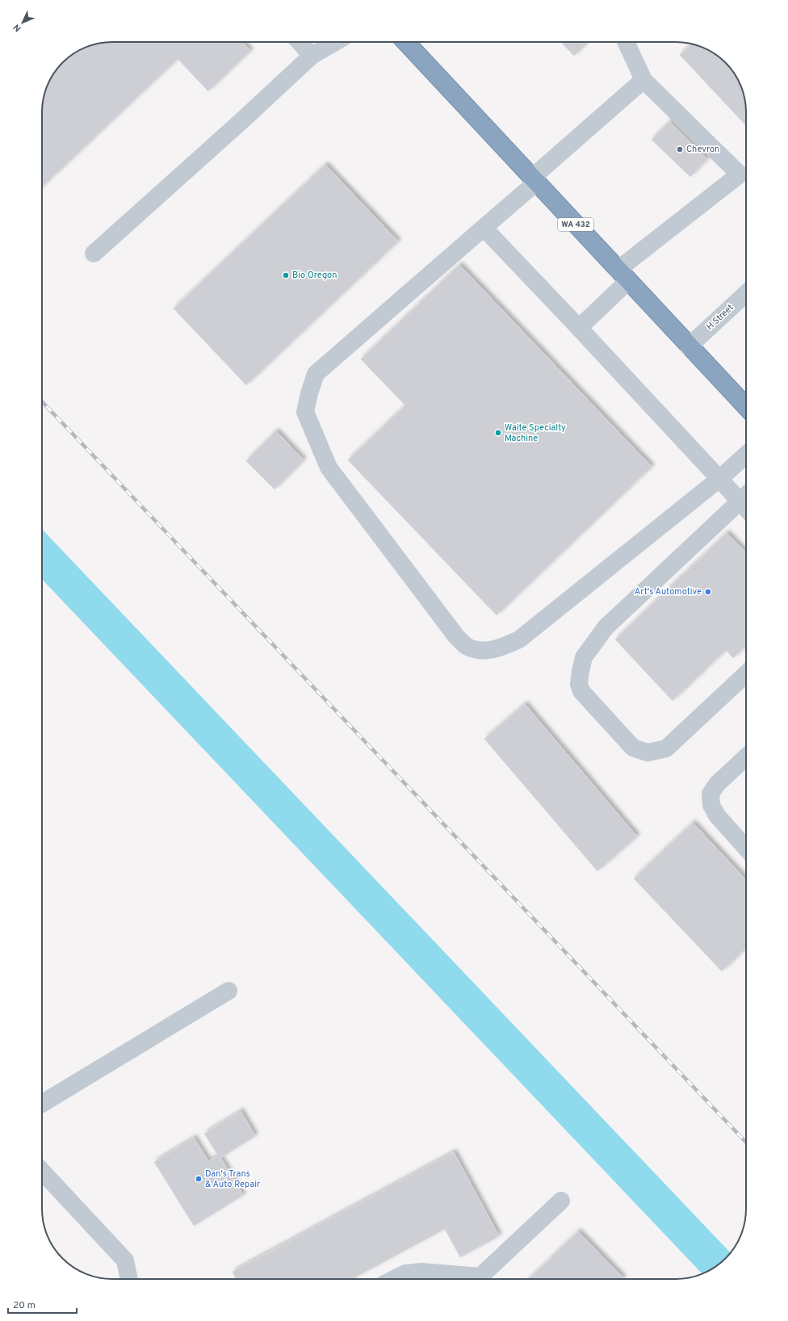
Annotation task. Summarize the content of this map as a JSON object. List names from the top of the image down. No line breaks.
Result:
{"streets":{"highway":["WA 432"],"street":["H Street"]},"crossings":[["WA 432","H Street"]],"places":["Chevron","Bio Oregon","Waite Specialty Machine","Art's Automotive","Dan's Trans & Auto Repair"],"scale_bar":"20 m","north":"bottom left"}
